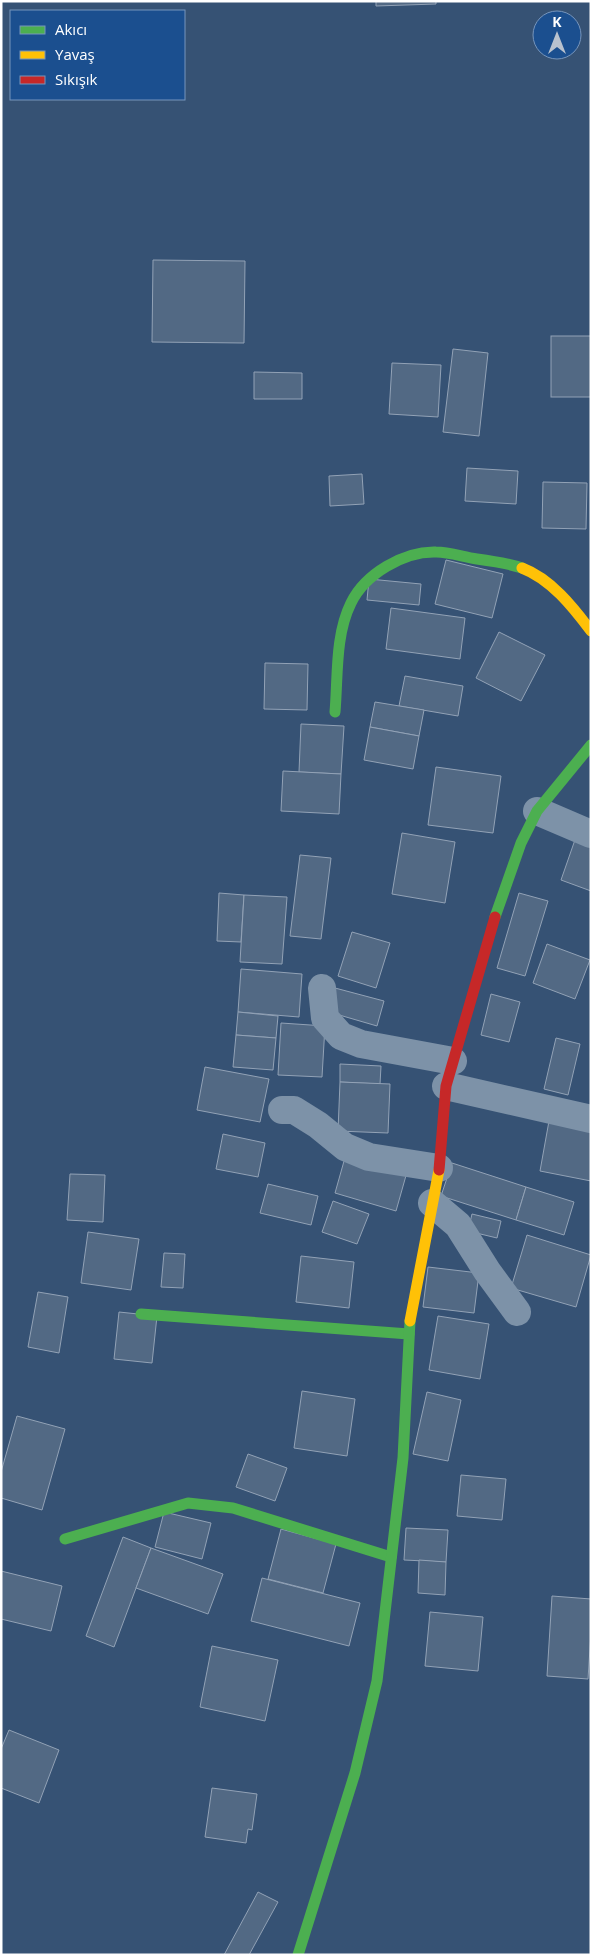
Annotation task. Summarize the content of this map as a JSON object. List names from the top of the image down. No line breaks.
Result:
{"legend":["Akıcı","Yavaş","Sıkışık"],"north":"top"}
